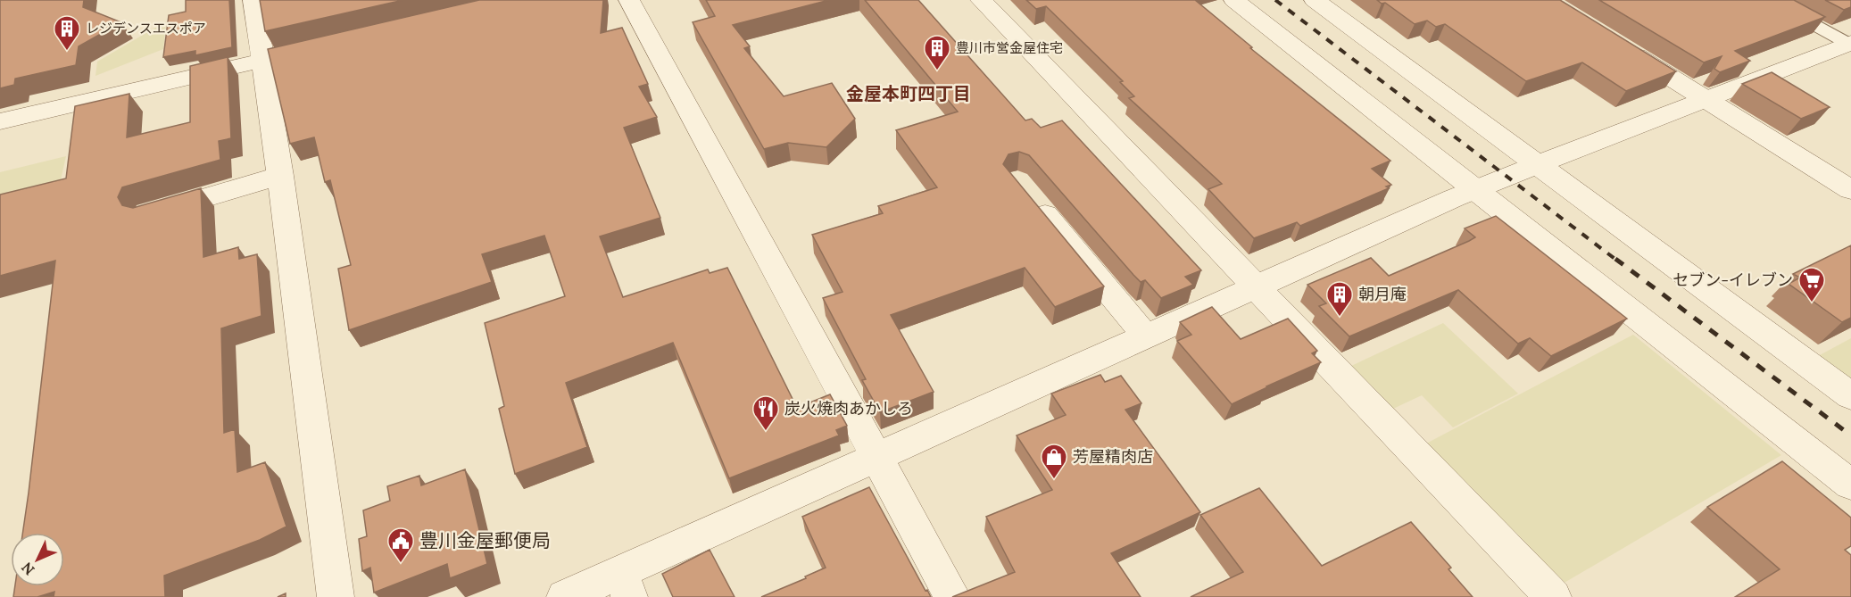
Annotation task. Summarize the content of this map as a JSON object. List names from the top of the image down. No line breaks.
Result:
{"districts":["金屋本町四丁目"],"places":{"building":["レジデンスエスポア","豊川市営金屋住宅","朝月庵"],"supermarket":["セブン-イレブン"],"restaurant":["炭火焼肉あかしろ"],"shop":["芳屋精肉店"],"public building":["豊川金屋郵便局"]},"north":"bottom left"}
